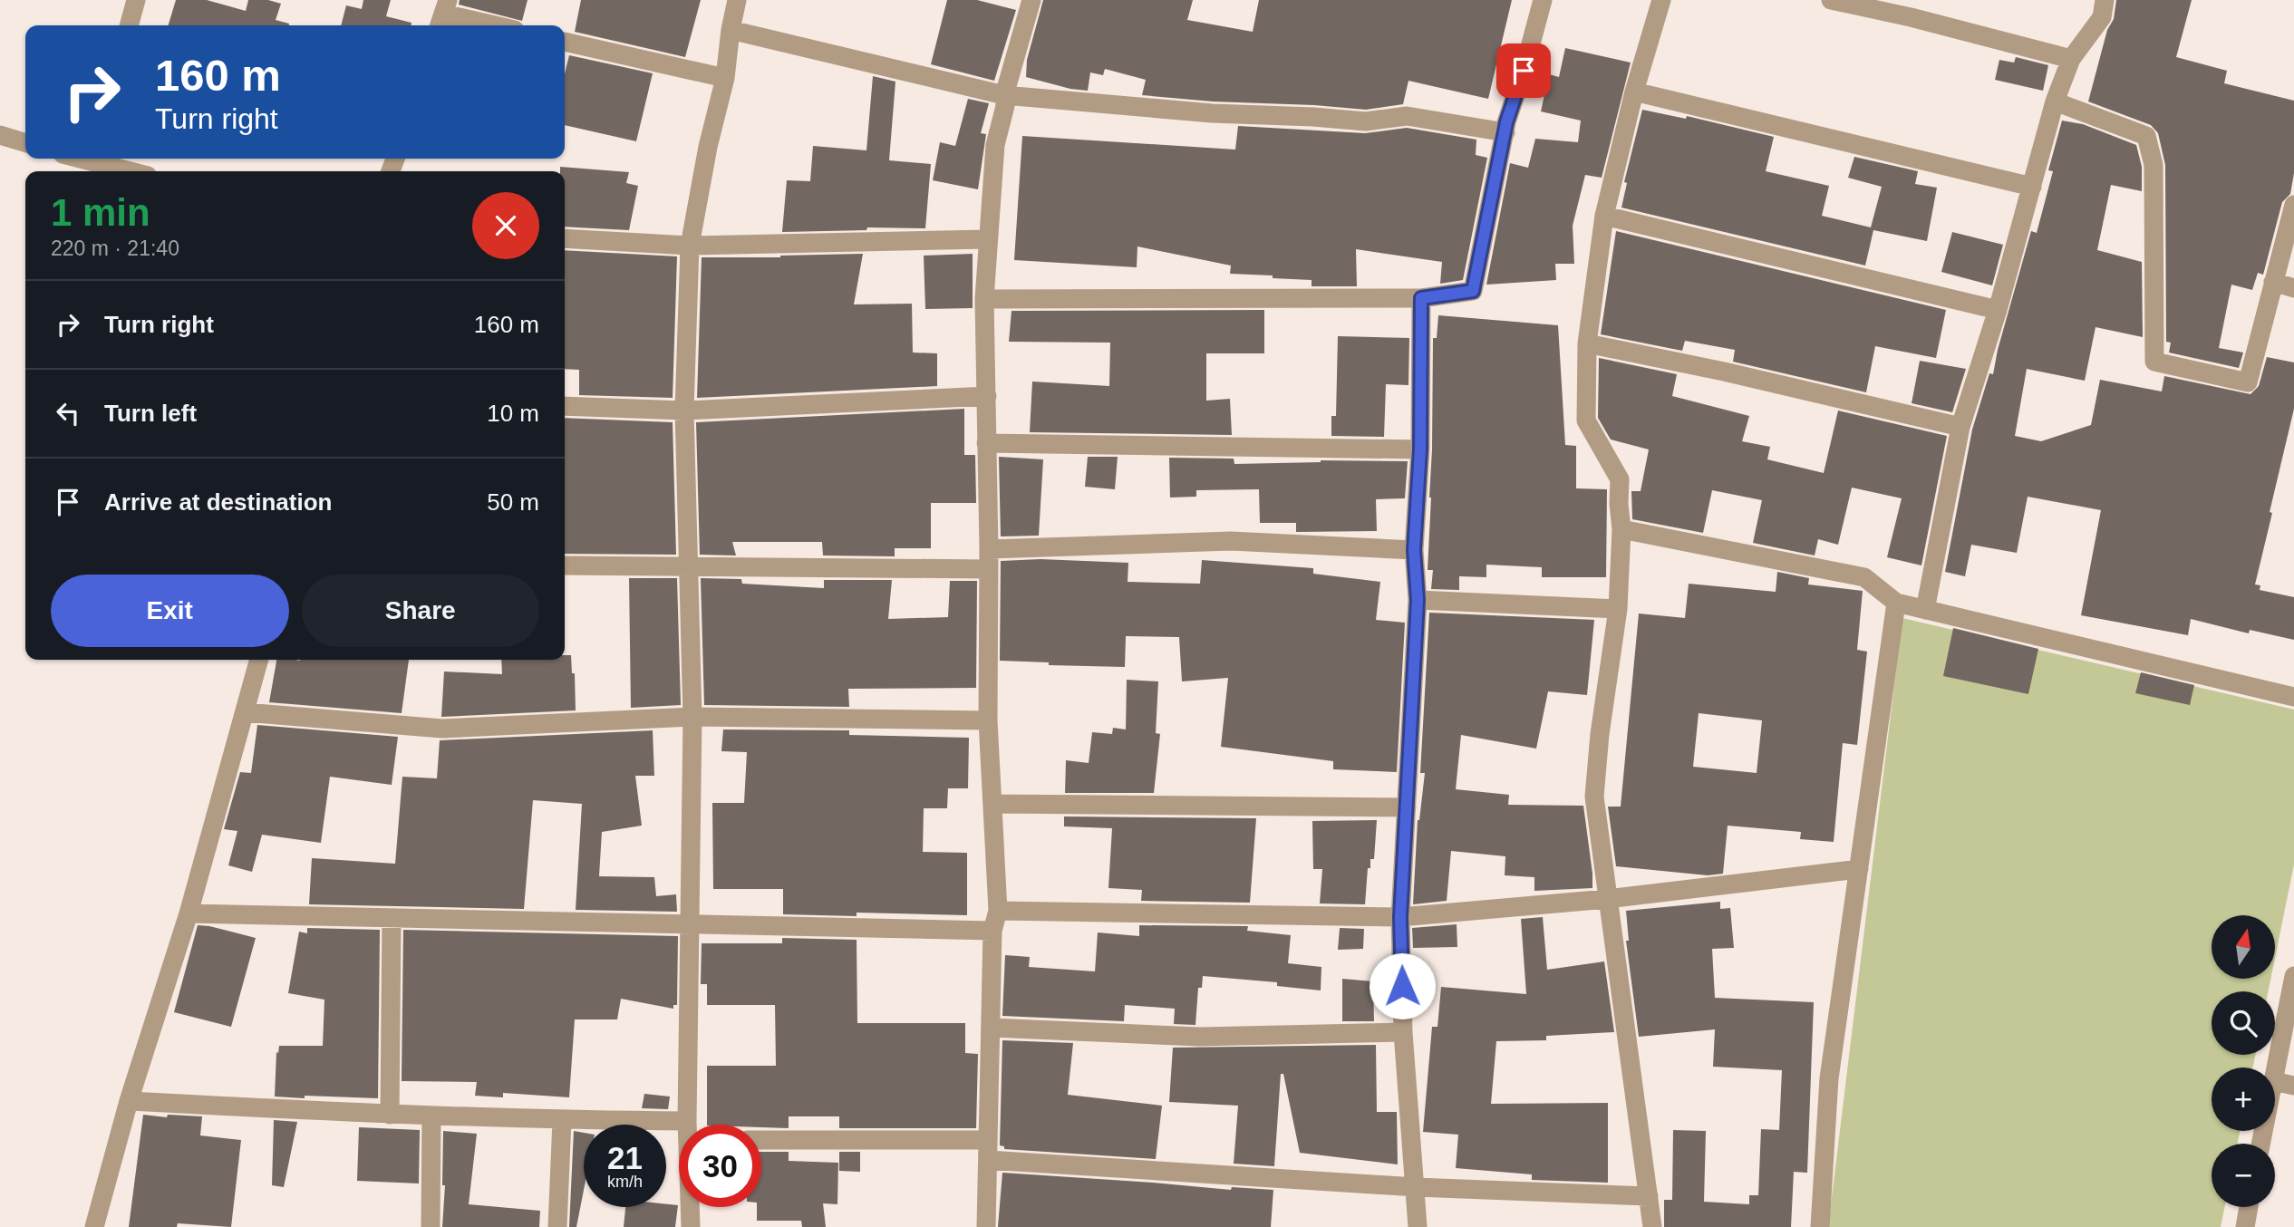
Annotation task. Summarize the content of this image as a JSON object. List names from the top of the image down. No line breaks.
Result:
{"north":"top","page":{"turn":["160 m","Turn right"],"heading":["1 min","220 m · 21:40"],"list":[{"name":"Turn right","value":"160 m"},{"name":"Turn left","value":"10 m"},{"name":"Arrive at destination","value":"50 m"}],"buttons":["Exit","Share"],"map_buttons":["+","−"],"speed":"21 km/h","limit":"30"}}
